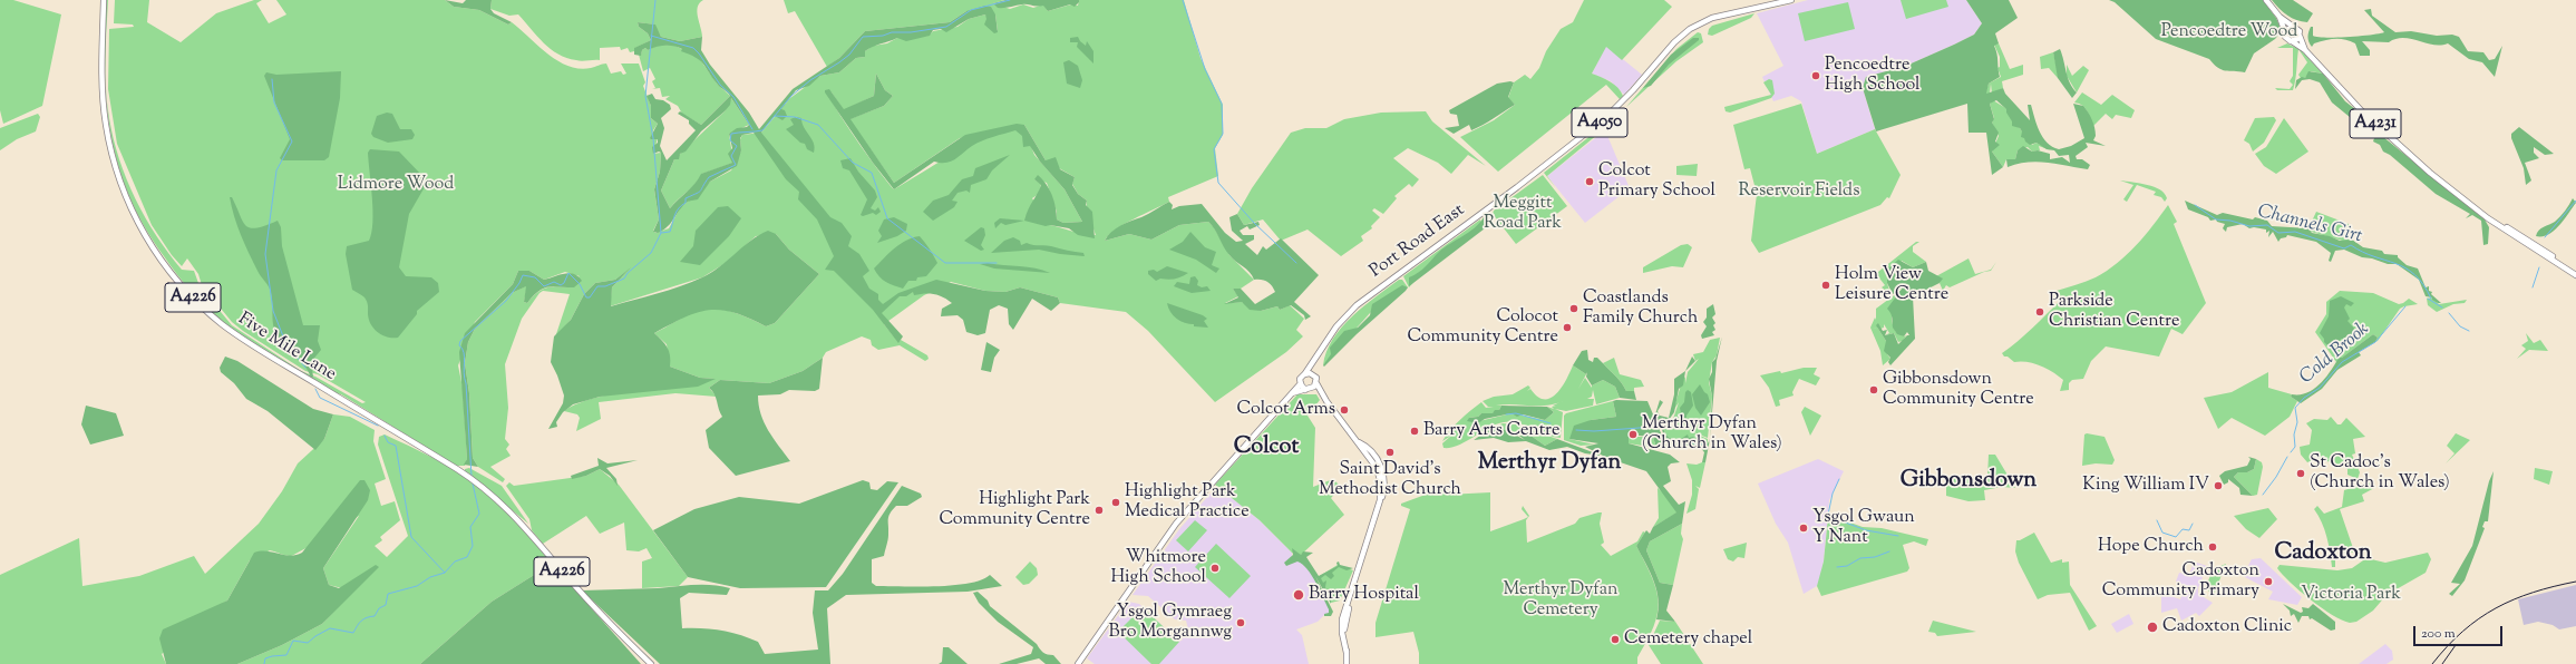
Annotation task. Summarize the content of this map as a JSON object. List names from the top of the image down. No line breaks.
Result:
{"streets":{"main road":["A4050","A4231","Port Road East","A4226","Five Mile Lane"]},"crossings":[["A4050","Port Road East"]],"districts":["Colcot","Merthyr Dyfan","Gibbonsdown","Cadoxton"],"water":["Channels Girt","Cold Brook"],"parks":["Pencoedtre Wood","Lidmore Wood","Reservoir Fields","Meggitt Road Park","Merthyr Dyfan Cemetery","Victoria Park"],"places":["Pencoedtre High School","Colcot Primary School","Holm View Leisure Centre","Coastlands Family Church","Parkside Christian Centre","Colocot Community Centre","Gibbonsdown Community Centre","Colcot Arms","Barry Arts Centre","Merthyr Dyfan (Church in Wales)","Saint David's Methodist Church","St Cadoc's (Church in Wales)","King William IV","Highlight Park Medical Practice","Highlight Park Community Centre","Ysgol Gwaun Y Nant","Hope Church","Whitmore High School","Cadoxton Community Primary","Barry Hospital","Ysgol Gymraeg Bro Morgannwg","Cadoxton Clinic","Cemetery chapel"],"scale_bar":"200 m"}
